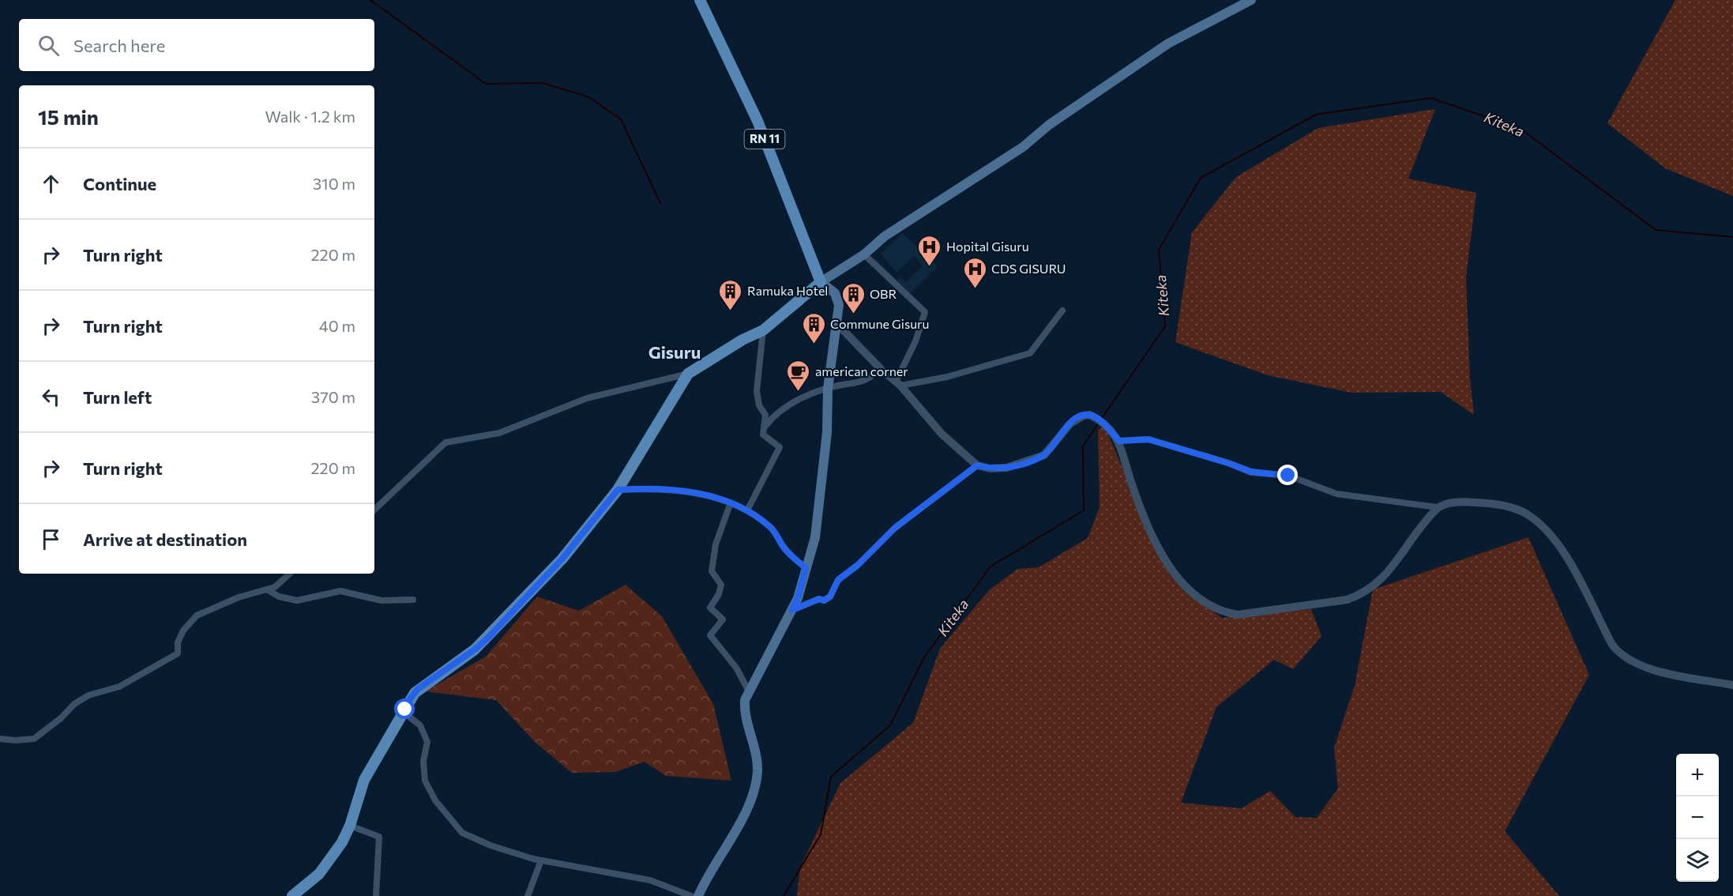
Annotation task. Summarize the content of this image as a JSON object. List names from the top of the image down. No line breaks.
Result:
{"streets":{"main road":["RN 11"]},"districts":["Gisuru"],"water":["Kiteka"],"places":{"hospital":["Hopital Gisuru","CDS GISURU"],"building":["Ramuka Hotel","OBR","Commune Gisuru"],"cafe":["american corner"]},"page":{"search":"Search here","heading":["15 min","Walk · 1.2 km"],"list":[["Continue","310 m"],["Turn right","220 m"],["Turn right","40 m"],["Turn left","370 m"],["Turn right","220 m"],"Arrive at destination"],"map_buttons":["+","−"]}}
